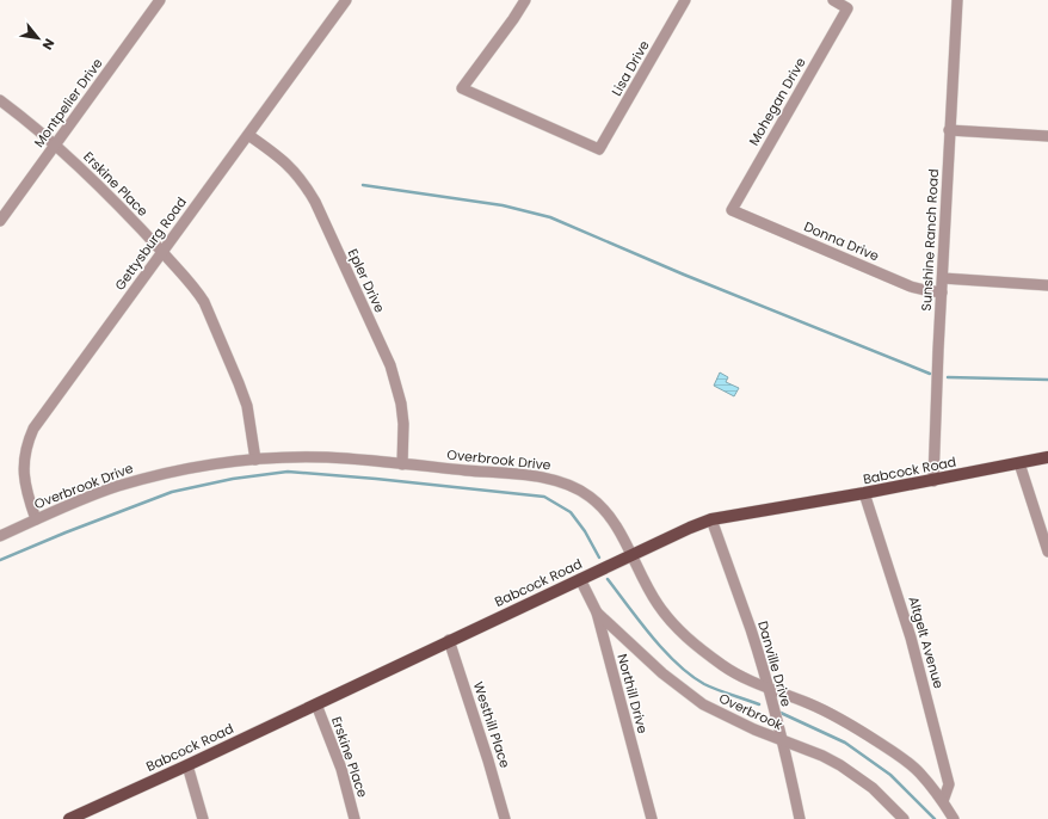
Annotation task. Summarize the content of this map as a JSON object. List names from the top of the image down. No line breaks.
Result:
{"streets":{"main road":["Babcock Road"],"street":["Lisa Drive","Mohegan Drive","Montpelier Drive","Erskine Place","Sunshine Ranch Road","Donna Drive","Gettysburg Road","Epler Drive","Overbrook Drive","Altgelt Avenue","Danville Drive","Northill Drive","Overbrook","Westhill Place"]},"crossings":[["Mohegan Drive","Donna Drive"],["Montpelier Drive","Erskine Place"],["Erskine Place","Gettysburg Road"],["Erskine Place","Overbrook Drive"],["Erskine Place","Babcock Road"],["Sunshine Ranch Road","Donna Drive"],["Sunshine Ranch Road","Babcock Road"],["Gettysburg Road","Epler Drive"],["Gettysburg Road","Overbrook Drive"],["Epler Drive","Overbrook Drive"],["Overbrook Drive","Babcock Road"],["Overbrook Drive","Altgelt Avenue"],["Overbrook Drive","Danville Drive"],["Babcock Road","Altgelt Avenue"],["Babcock Road","Danville Drive"],["Babcock Road","Northill Drive"],["Babcock Road","Westhill Place"],["Danville Drive","Overbrook"],["Northill Drive","Overbrook"]],"north":"bottom right"}
